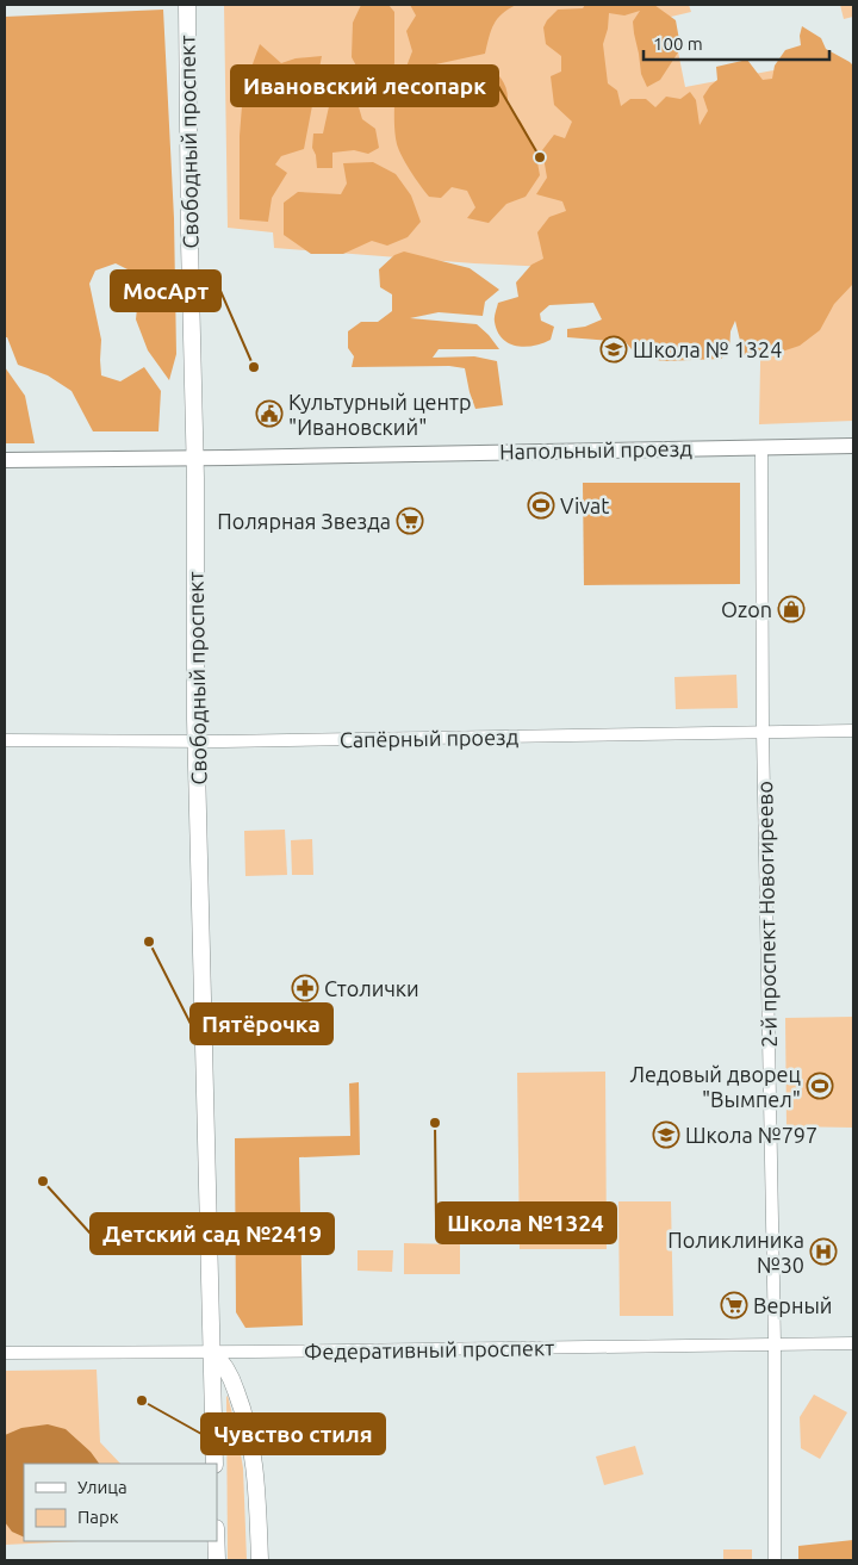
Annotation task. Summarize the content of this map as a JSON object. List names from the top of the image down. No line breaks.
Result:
{"streets":{"main road":["Свободный проспект"],"street":["Напольный проезд","Сапёрный проезд","2-й проспект Новогиреево","Федеративный проспект"]},"crossings":[["Свободный проспект","Напольный проезд"],["Свободный проспект","Сапёрный проезд"],["Свободный проспект","Федеративный проспект"],["Напольный проезд","2-й проспект Новогиреево"],["Сапёрный проезд","2-й проспект Новогиреево"],["2-й проспект Новогиреево","Федеративный проспект"]],"places":{"other":["Ивановский лесопарк","МосАрт","Пятёрочка","Школа №1324","Детский сад №2419","Чувство стиля"],"school or university":["Школа № 1324","Школа №797"],"public building":["Культурный центр \"Ивановский\""],"sports":["Vivat","Ледовый дворец \"Вымпел\""],"supermarket":["Полярная Звезда","Верный"],"shop":["Ozon"],"pharmacy":["Столички"],"hospital":["Поликлиника №30"]},"legend":["Улица","Парк"],"scale_bar":"100 m"}
